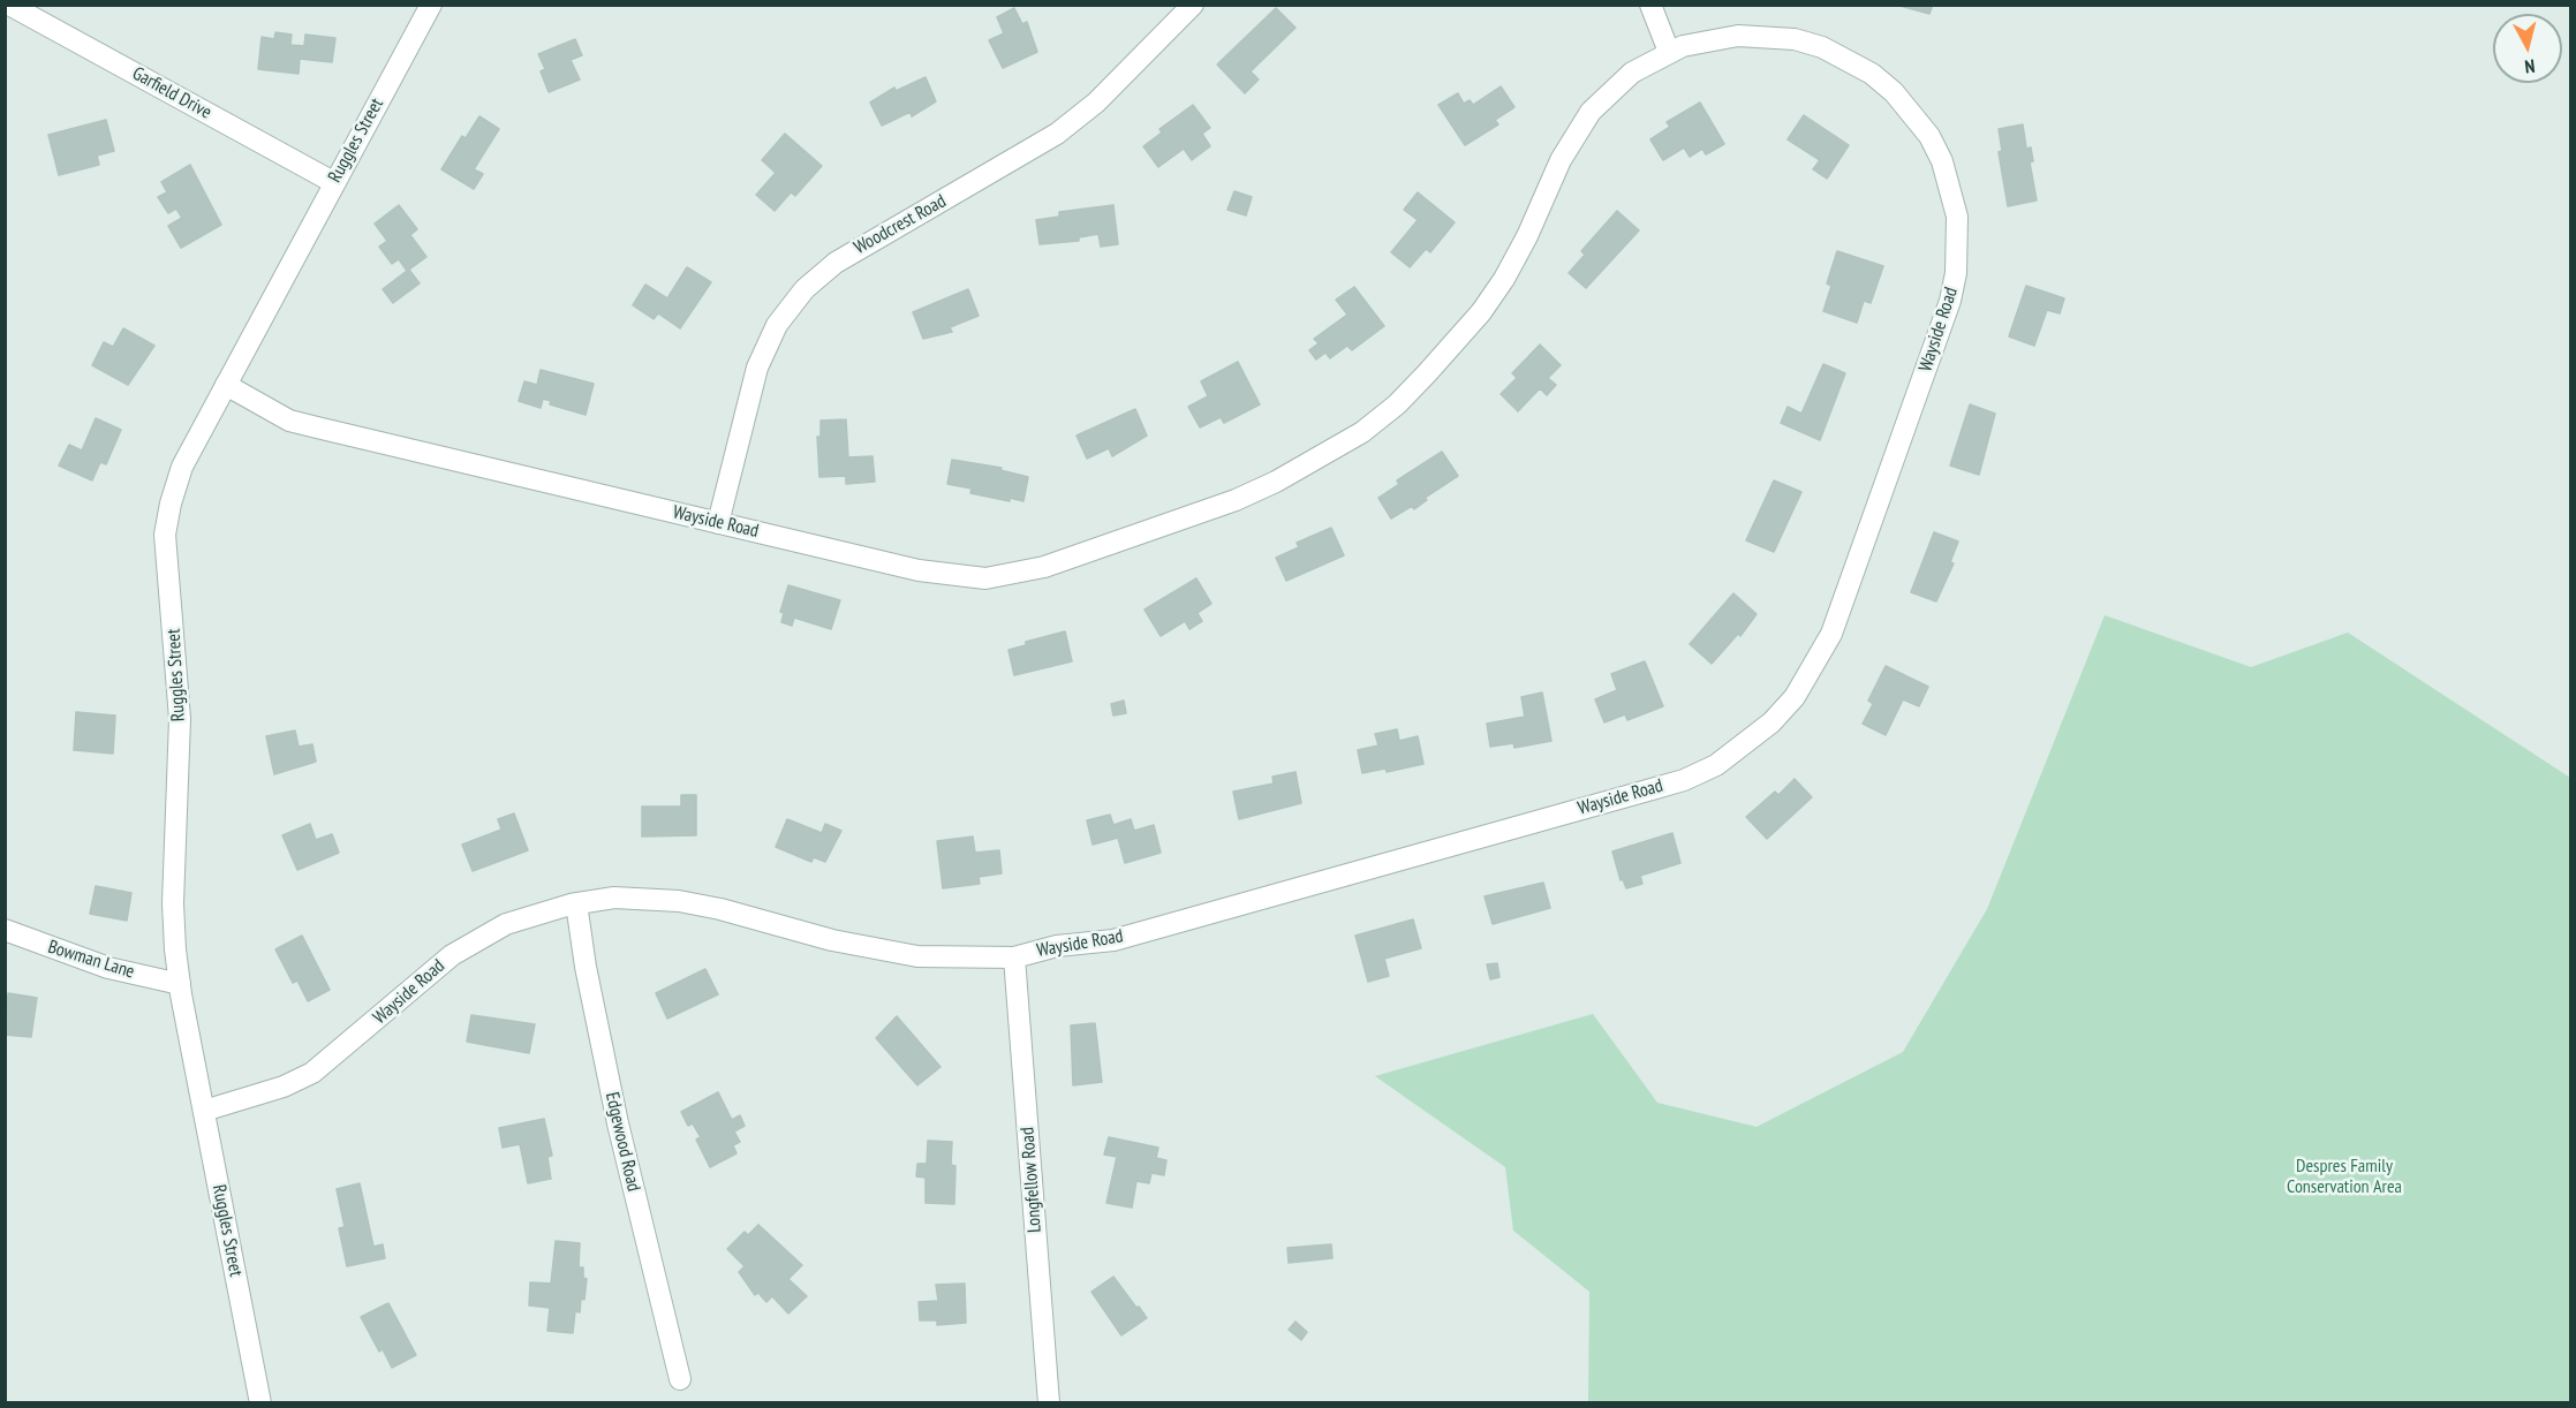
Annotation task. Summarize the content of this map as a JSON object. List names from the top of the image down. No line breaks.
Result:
{"streets":{"street":["Garfield Drive","Ruggles Street","Woodcrest Road","Wayside Road","Bowman Lane","Edgewood Road","Longfellow Road"]},"crossings":[["Garfield Drive","Ruggles Street"],["Ruggles Street","Wayside Road"],["Ruggles Street","Bowman Lane"],["Woodcrest Road","Wayside Road"],["Wayside Road","Edgewood Road"],["Wayside Road","Longfellow Road"]],"parks":["Despres Family Conservation Area"],"north":"bottom"}
